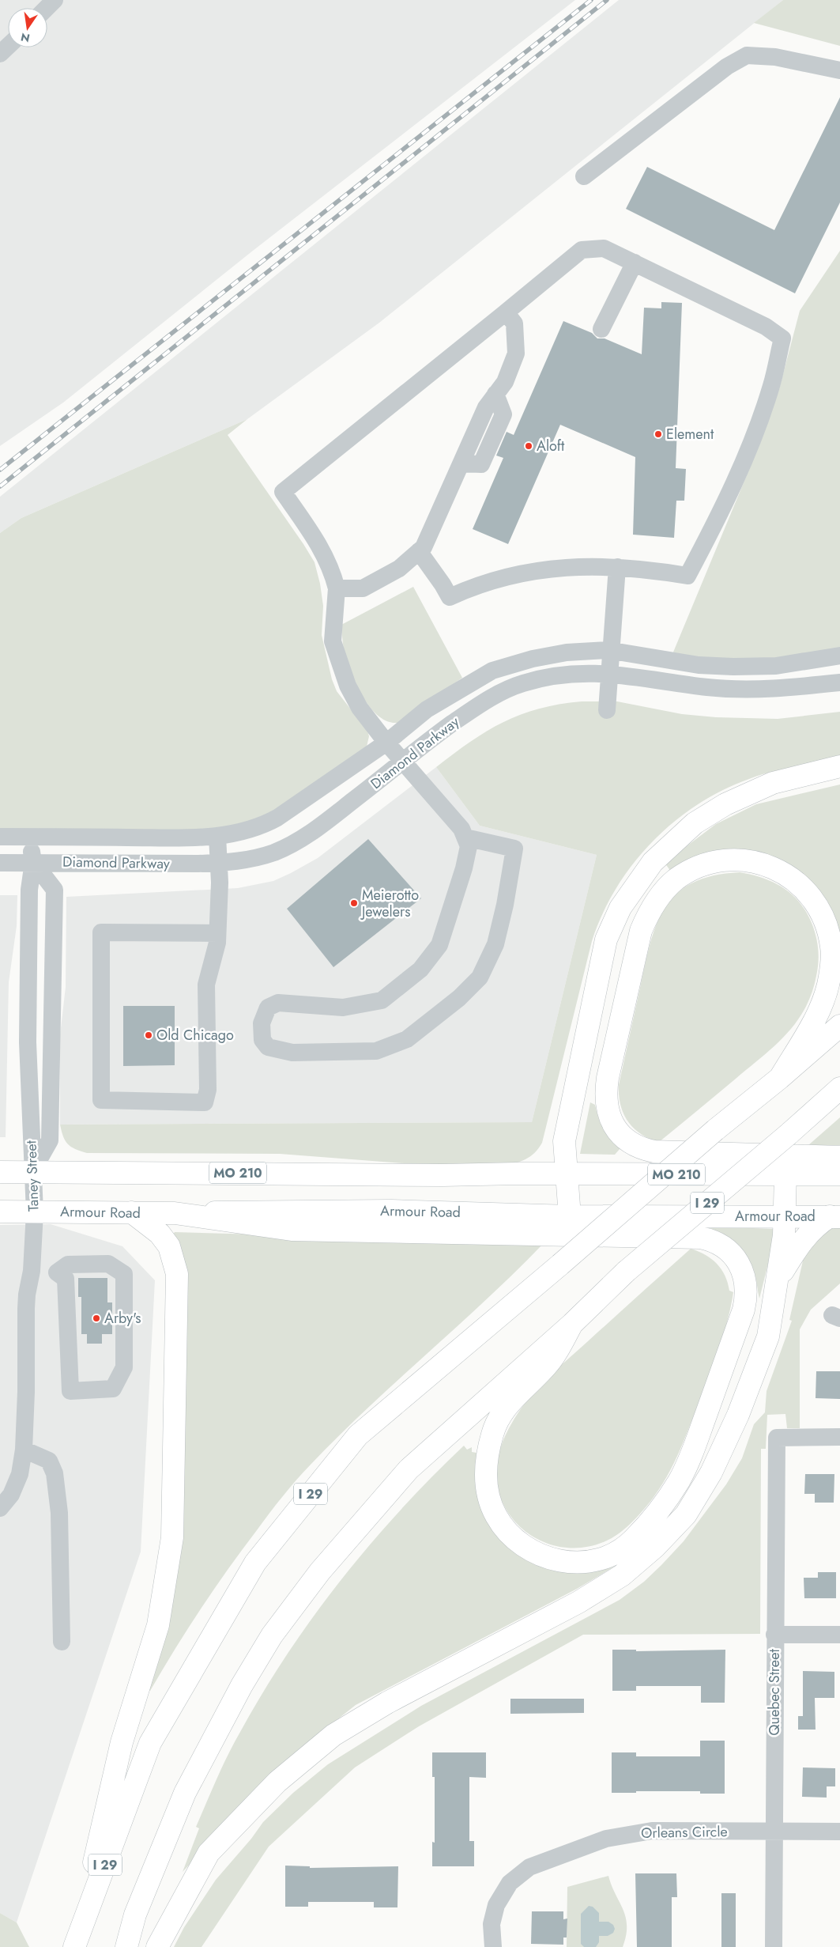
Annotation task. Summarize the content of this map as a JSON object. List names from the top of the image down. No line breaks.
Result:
{"streets":{"main road":["MO 210","I 29","Armour Road"],"street":["Diamond Parkway","Taney Street","Quebec Street","Orleans Circle"]},"crossings":[["Diamond Parkway","Taney Street"],["MO 210","Taney Street"],["Taney Street","Armour Road"],["Quebec Street","Orleans Circle"]],"places":["Element","Aloft","Meierotto Jewelers","Old Chicago","Arby's"],"north":"bottom"}
